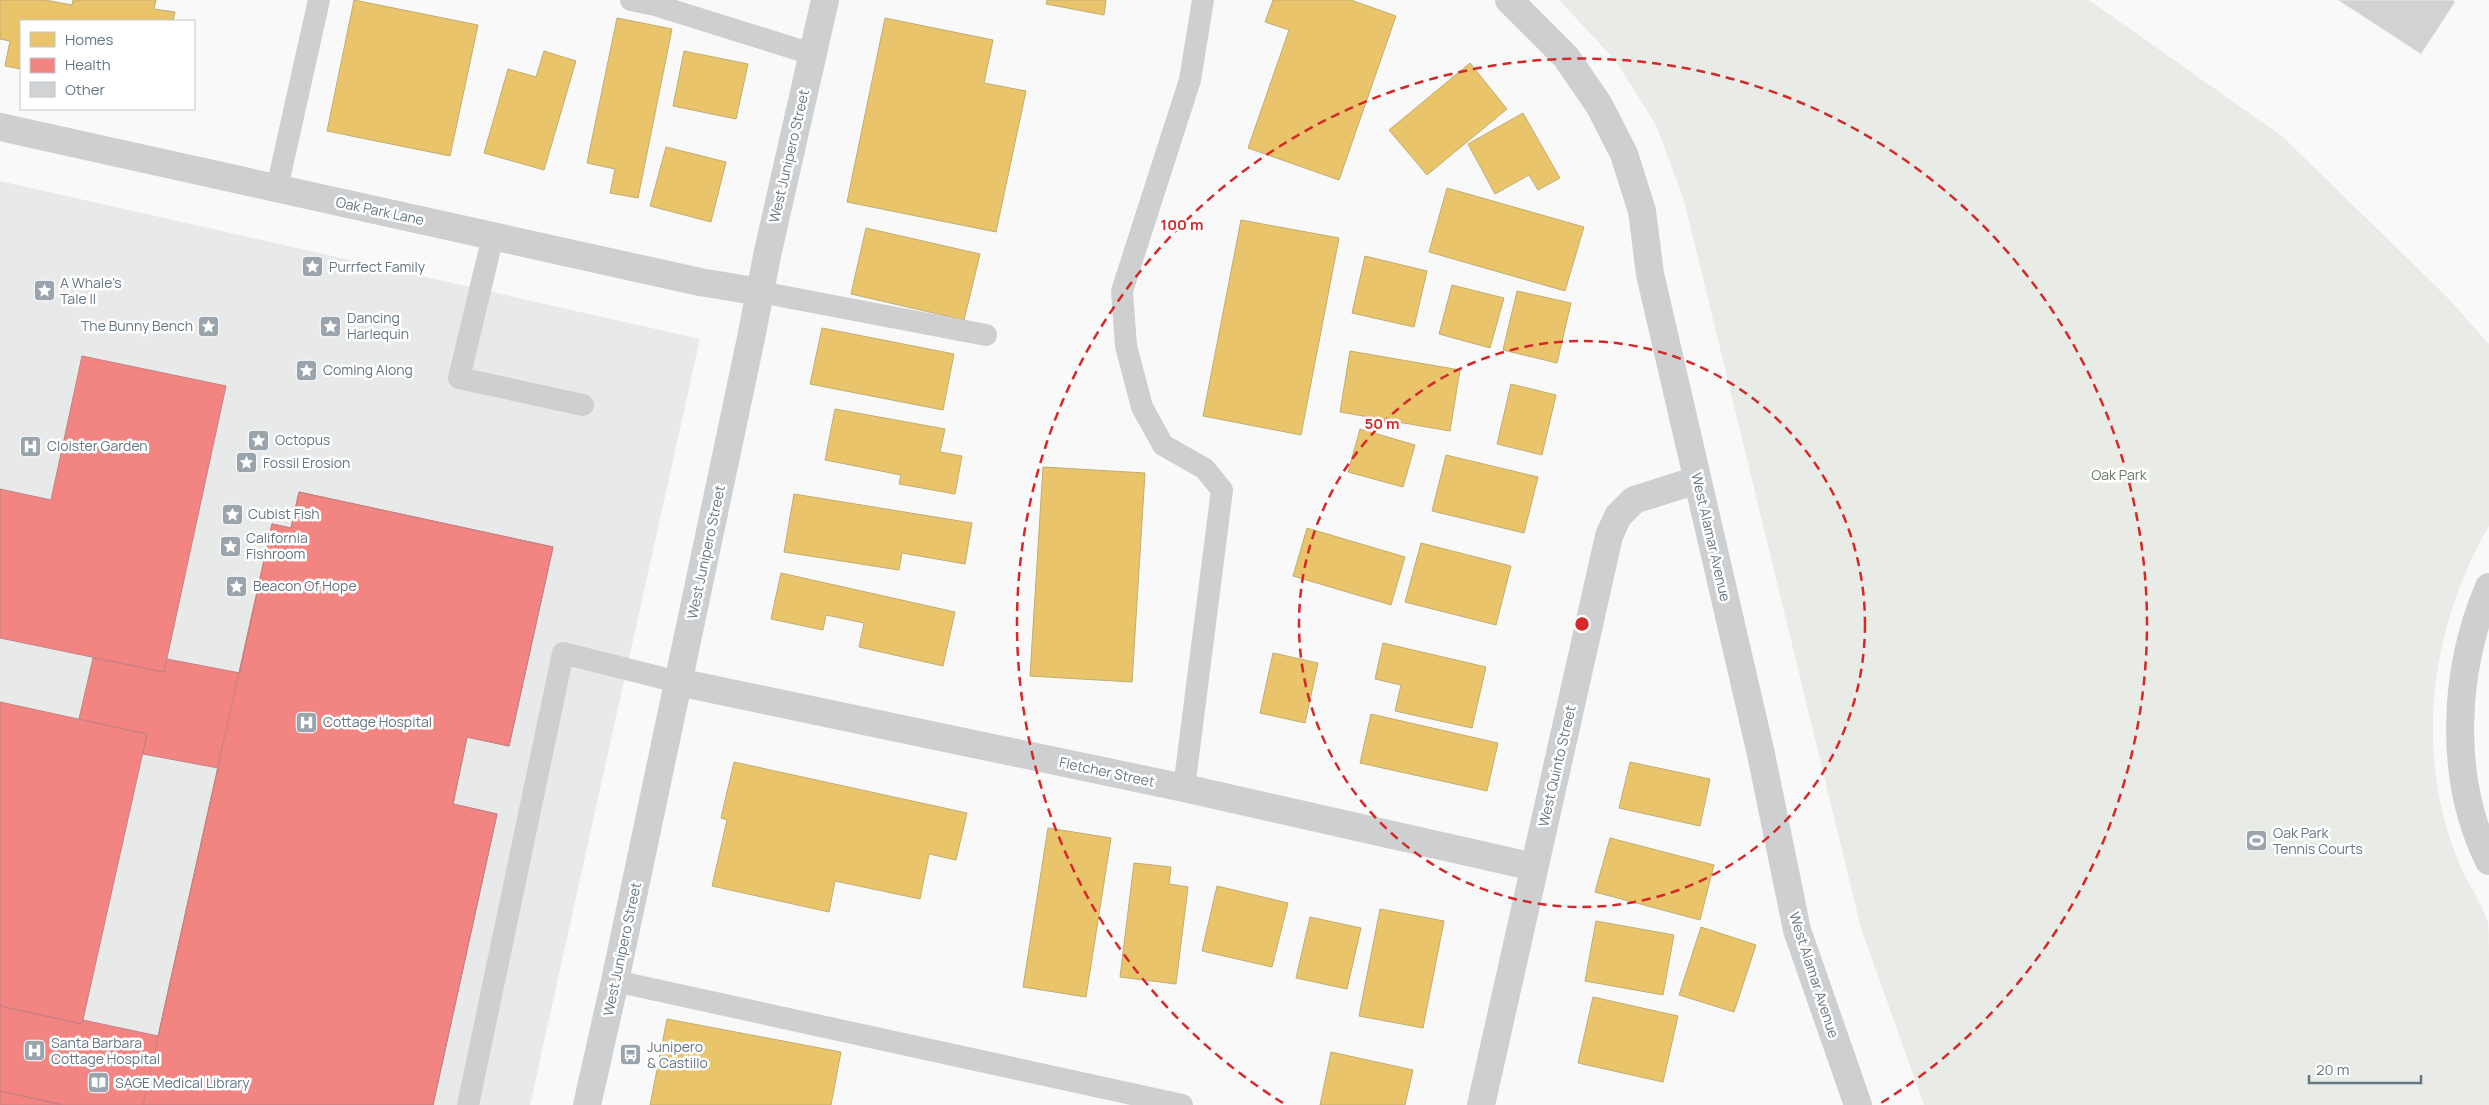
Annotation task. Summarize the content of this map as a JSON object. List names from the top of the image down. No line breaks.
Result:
{"streets":{"street":["West Junipero Street","Oak Park Lane","West Alamar Avenue","West Quinto Street","Fletcher Street"]},"crossings":[["West Junipero Street","Oak Park Lane"],["West Junipero Street","Fletcher Street"],["West Alamar Avenue","West Quinto Street"],["West Quinto Street","Fletcher Street"]],"parks":["Oak Park"],"places":{"place":["Purrfect Family","A Whale's Tale II","The Bunny Bench","Dancing Harlequin","Coming Along","Octopus","Fossil Erosion","Cubist Fish","California Fishroom","Beacon Of Hope"],"hospital":["Cloister Garden","Cottage Hospital","Santa Barbara Cottage Hospital"],"sports":["Oak Park Tennis Courts"],"bus stop":["Junipero & Castillo"],"library":["SAGE Medical Library"]},"legend":["Homes","Health","Other"],"scale_bar":"20 m","rings":["100 m","50 m"]}
